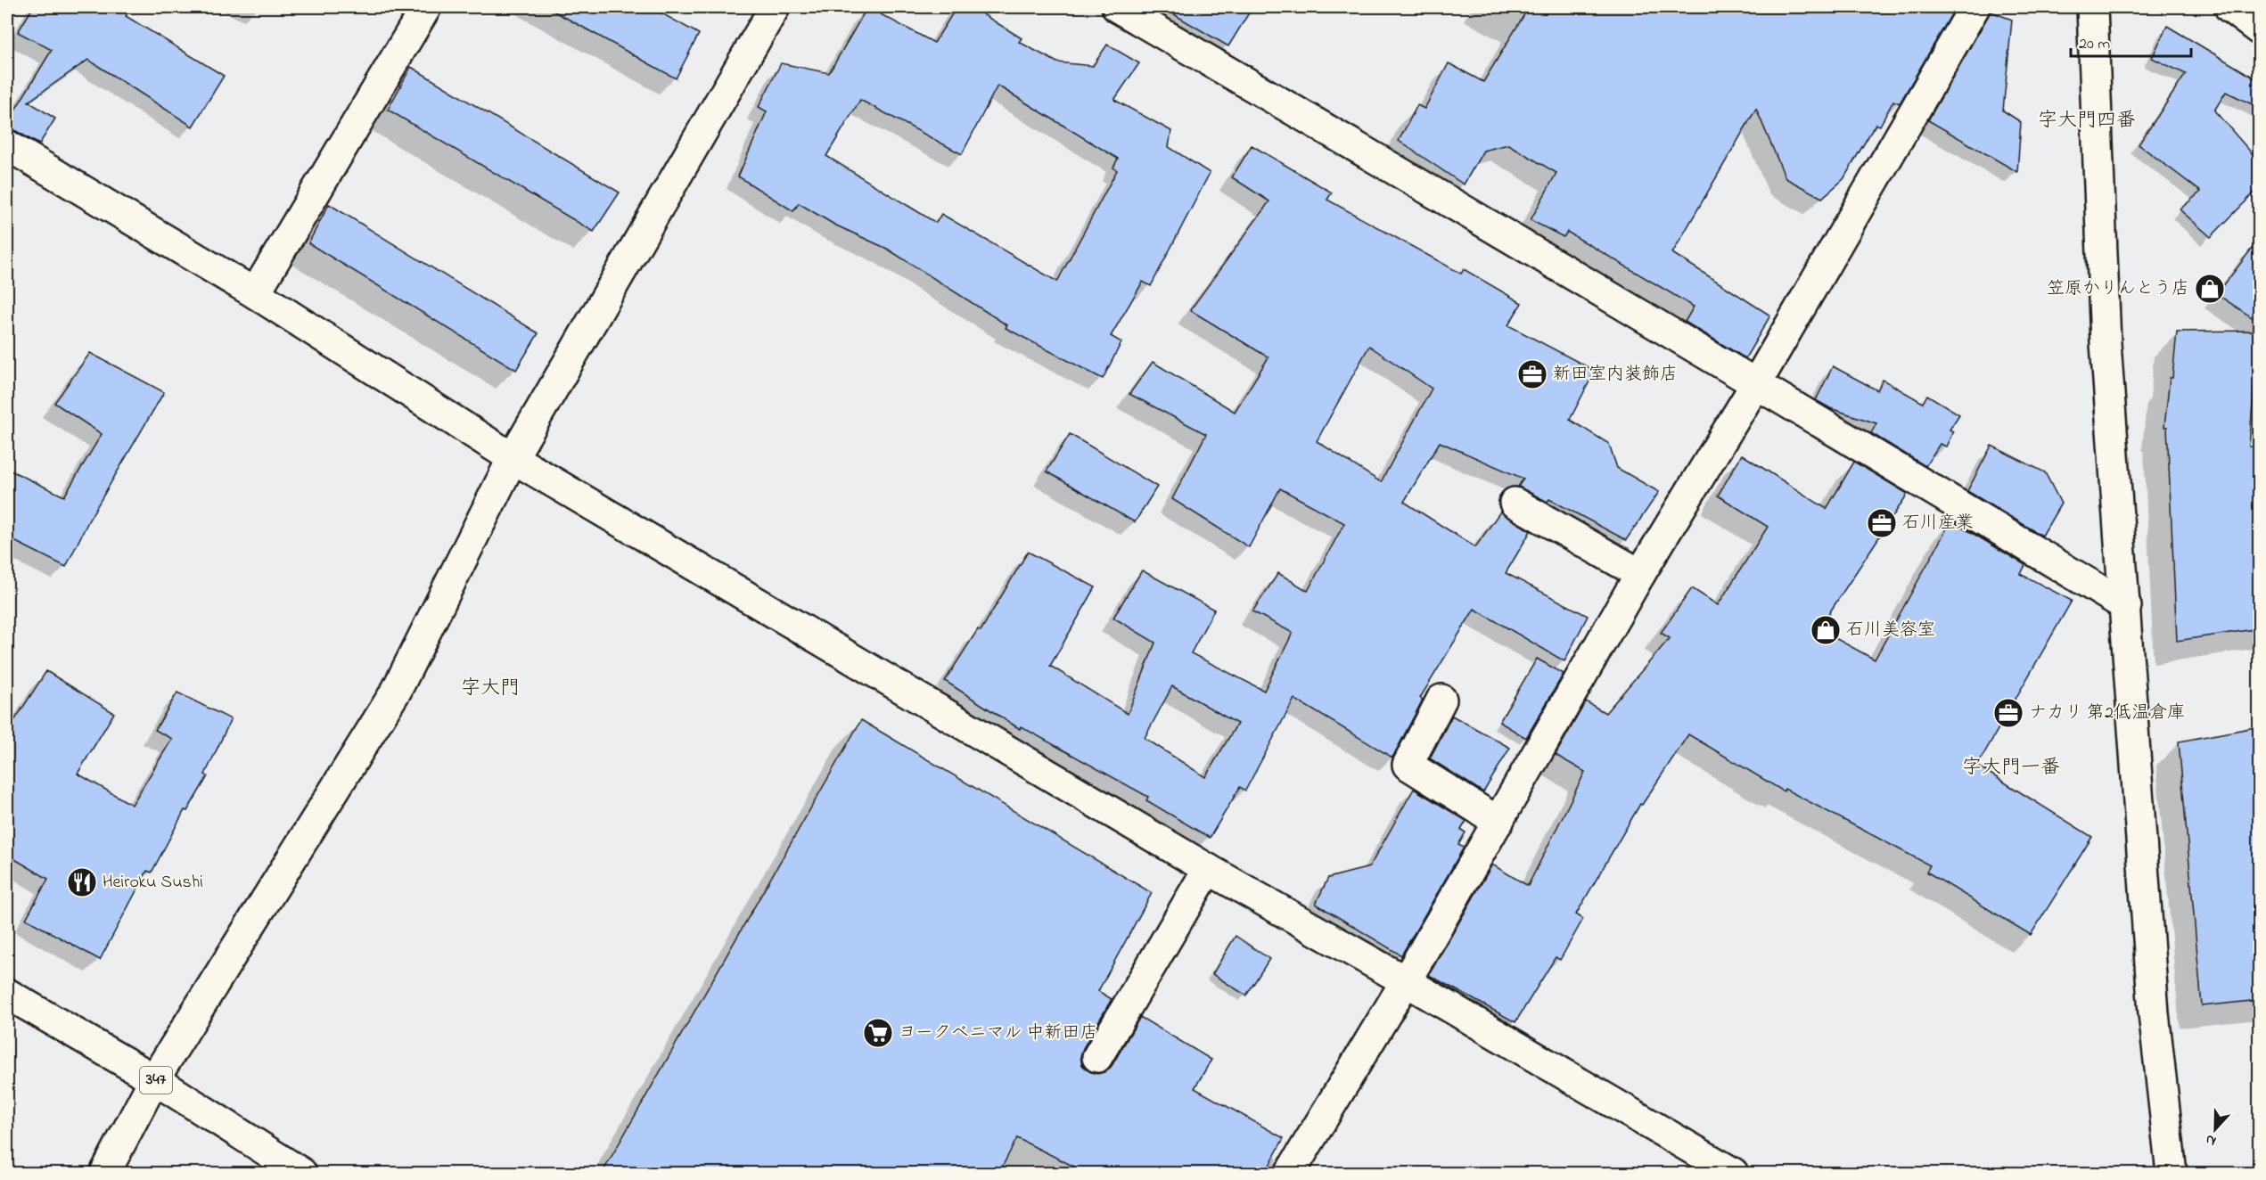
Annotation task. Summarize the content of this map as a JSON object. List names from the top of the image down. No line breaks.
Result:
{"streets":{"main road":["347"]},"districts":["字大門四番","字大門","字大門一番"],"places":{"shop":["笠原かりんとう店","石川美容室"],"office":["新田室内装飾店","石川産業","ナカリ 第2低温倉庫"],"restaurant":["Heiroku Sushi"],"supermarket":["ヨークベニマル 中新田店"]},"scale_bar":"20 m","north":"bottom"}
